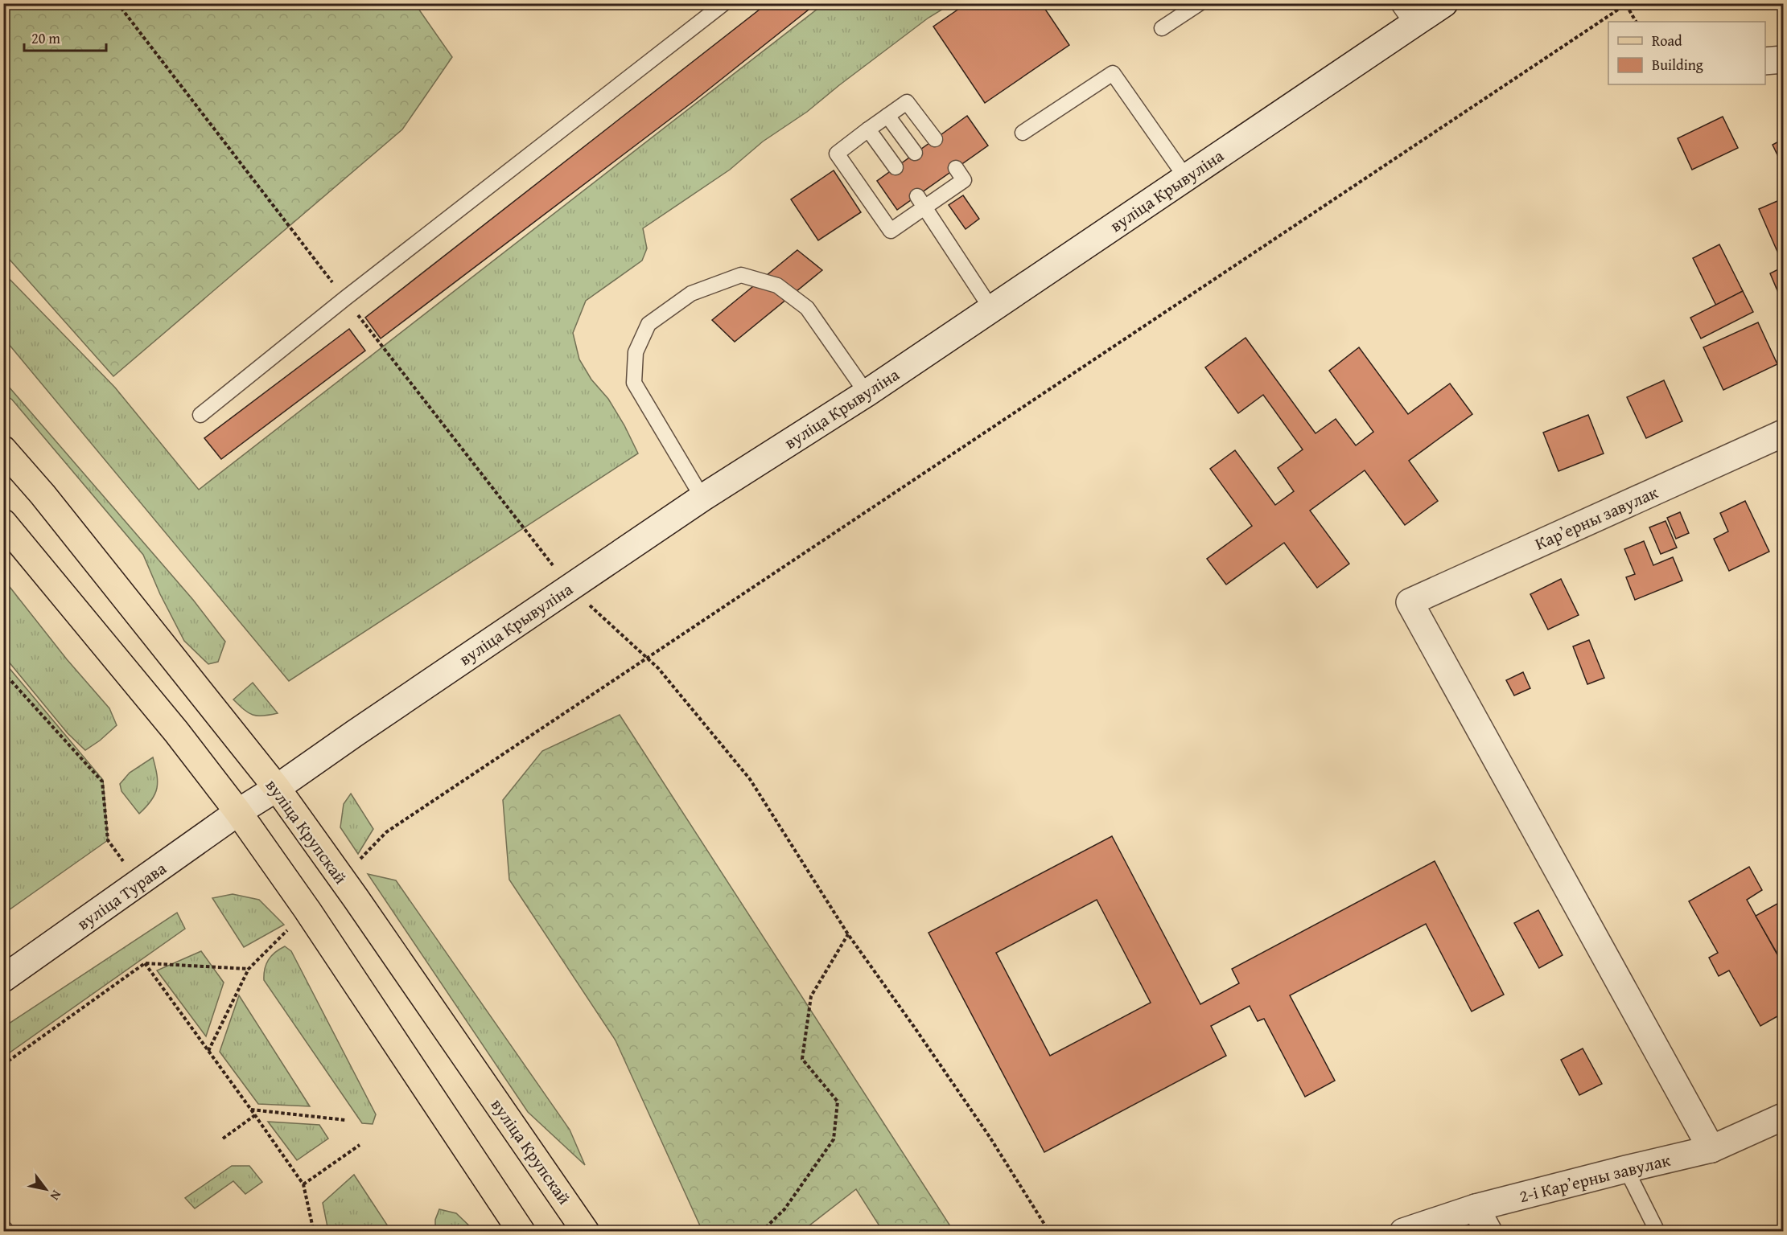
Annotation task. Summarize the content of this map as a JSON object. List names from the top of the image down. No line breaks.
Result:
{"streets":{"main road":["вуліца Крывуліна","Карʼерны завулак","вуліца Крупскай","вуліца Турава","2-і Карʼерны завулак"]},"crossings":[["вуліца Крывуліна","вуліца Крупскай"],["вуліца Крывуліна","вуліца Турава"],["Карʼерны завулак","2-і Карʼерны завулак"]],"legend":["Road","Building"],"scale_bar":"20 m","north":"bottom right"}
